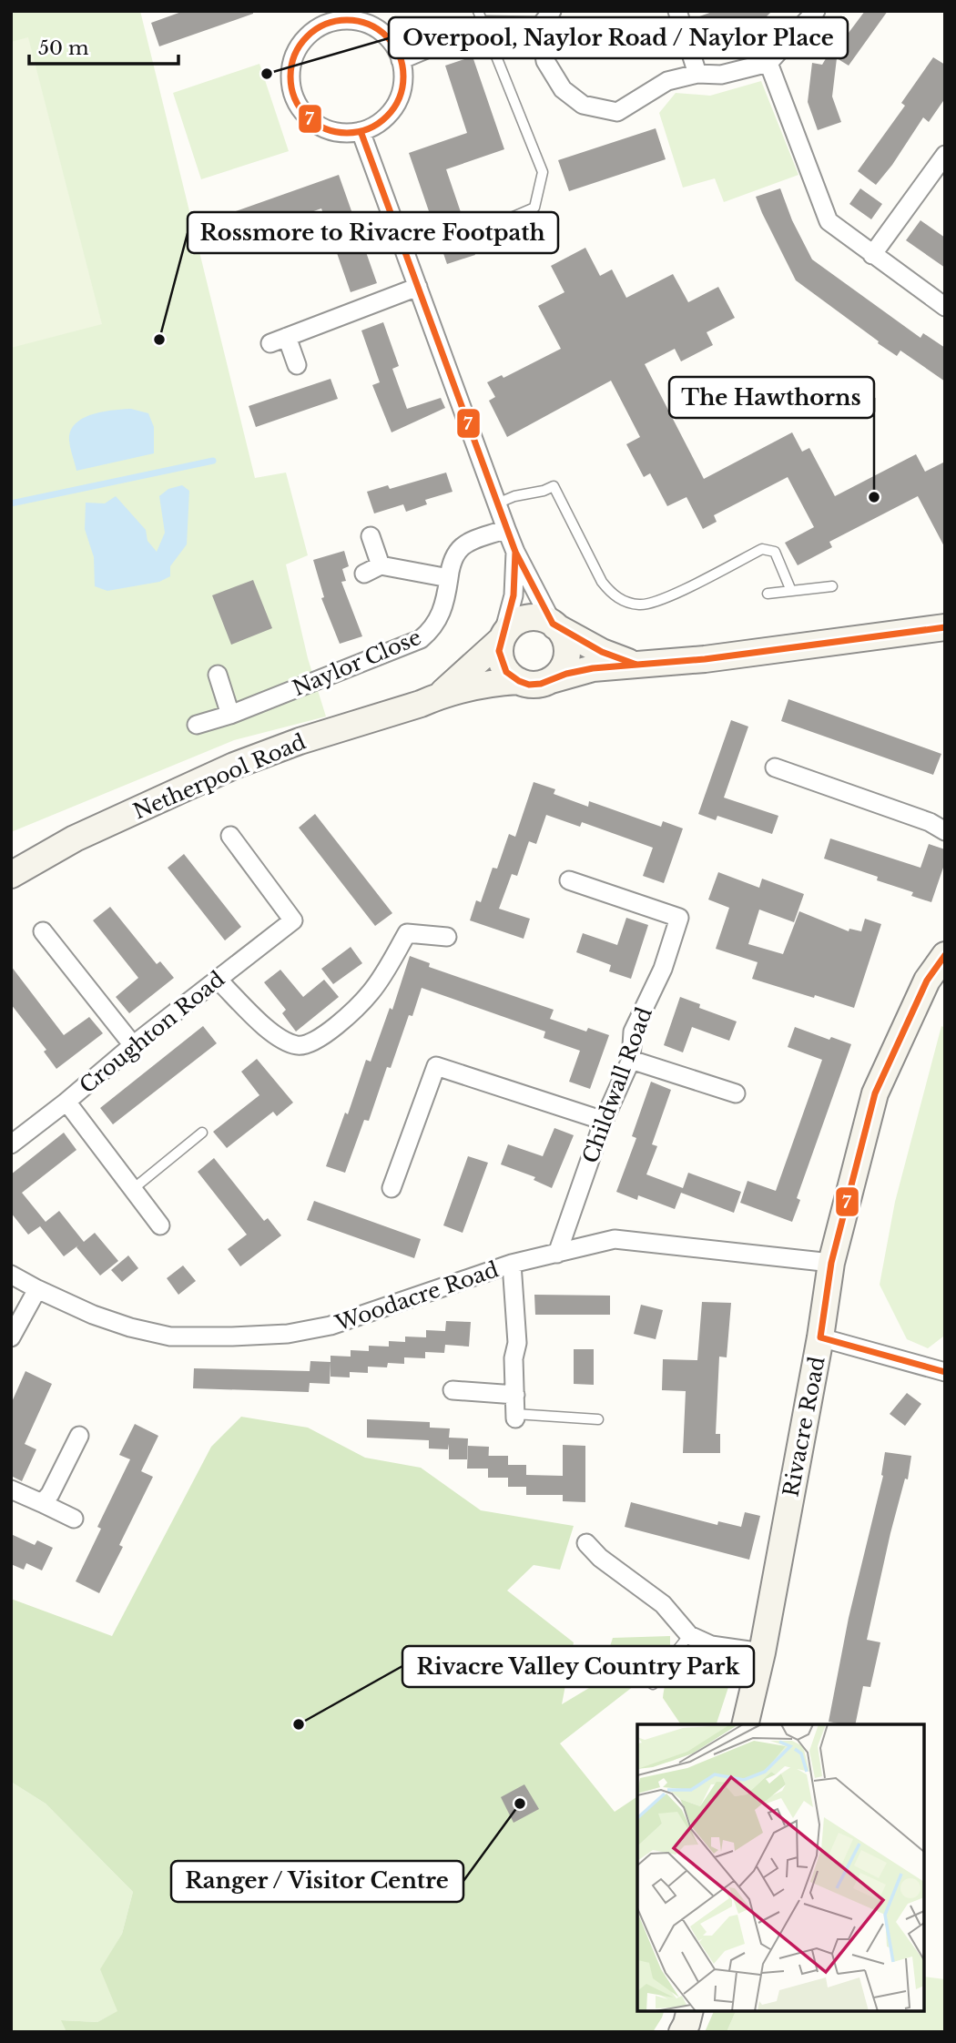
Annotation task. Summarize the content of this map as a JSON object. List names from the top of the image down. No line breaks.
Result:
{"streets":{"main road":["Netherpool Road","Rivacre Road"],"street":["Naylor Close","Croughton Road","Childwall Road","Woodacre Road"]},"crossings":[["Childwall Road","Woodacre Road"],["Woodacre Road","Rivacre Road"]],"places":["Overpool, Naylor Road / Naylor Place","Rossmore to Rivacre Footpath","The Hawthorns","Rivacre Valley Country Park","Ranger / Visitor Centre"],"lines":["transit line 7"],"scale_bar":"50 m"}
